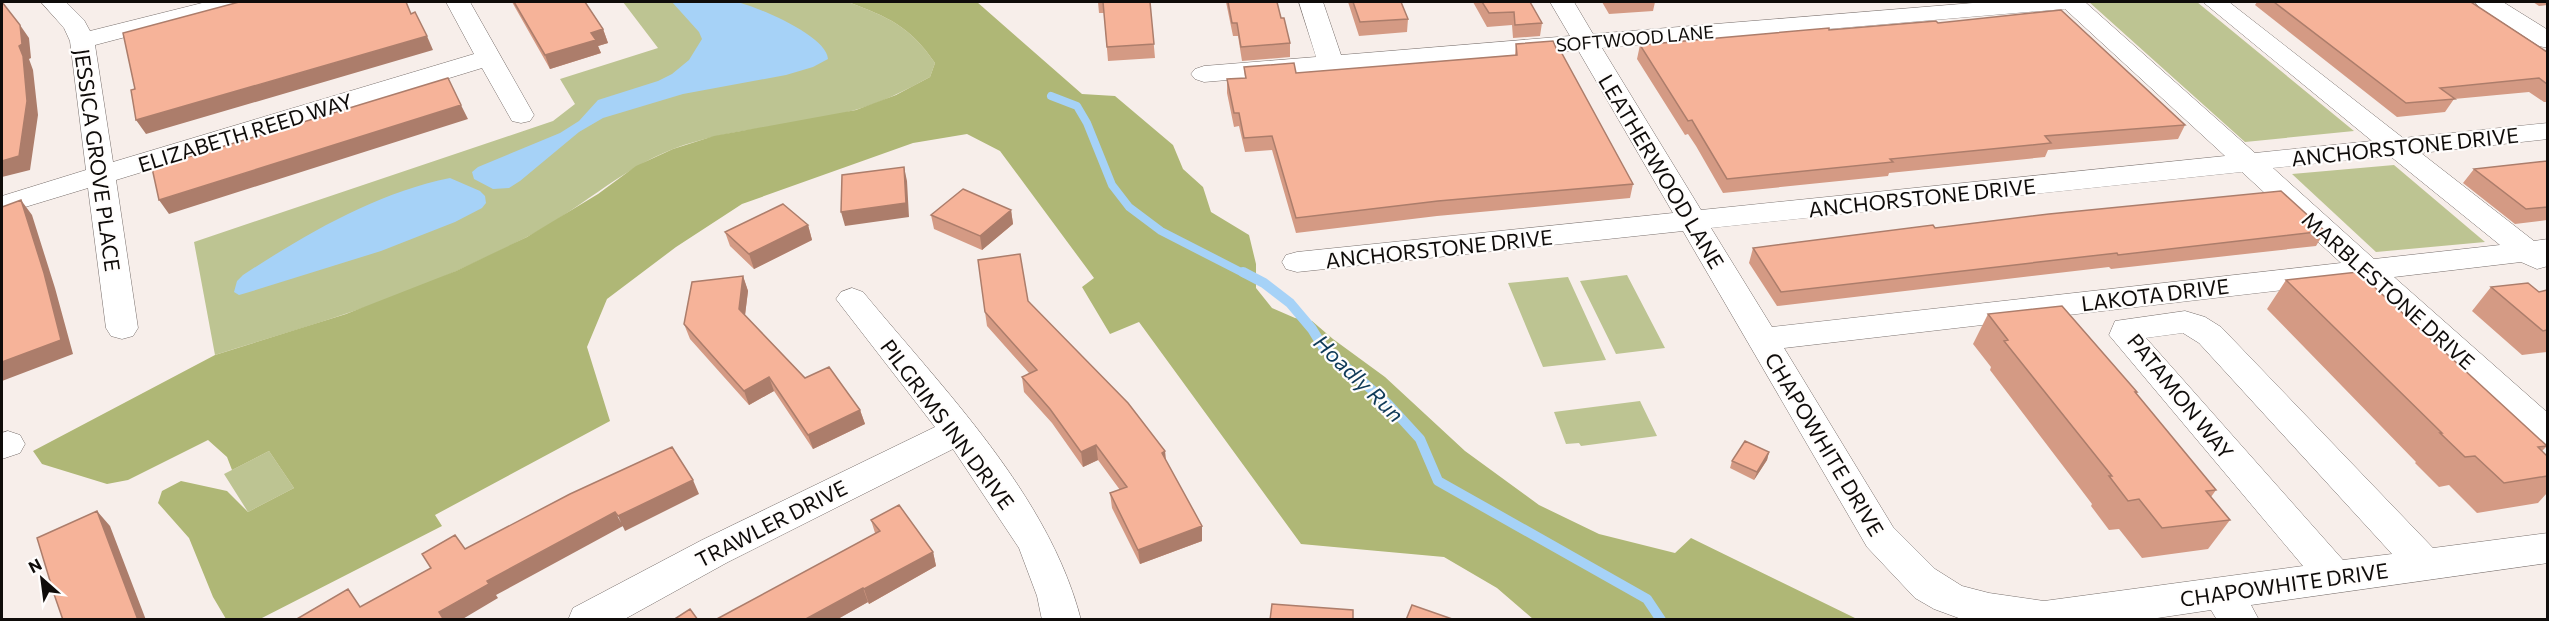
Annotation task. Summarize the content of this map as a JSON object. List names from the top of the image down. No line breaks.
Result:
{"streets":{"street":["SOFTWOOD LANE","ELIZABETH REED WAY","ANCHORSTONE DRIVE","JESSICA GROVE PLACE","LEATHERWOOD LANE","MARBLESTONE DRIVE","LAKOTA DRIVE","PATAMON WAY","PILGRIMS INN DRIVE","CHAPOWHITE DRIVE","TRAWLER DRIVE"]},"crossings":[["SOFTWOOD LANE","LEATHERWOOD LANE"],["ELIZABETH REED WAY","JESSICA GROVE PLACE"],["ANCHORSTONE DRIVE","LEATHERWOOD LANE"],["ANCHORSTONE DRIVE","MARBLESTONE DRIVE"],["LEATHERWOOD LANE","LAKOTA DRIVE"],["LEATHERWOOD LANE","CHAPOWHITE DRIVE"],["MARBLESTONE DRIVE","LAKOTA DRIVE"],["LAKOTA DRIVE","CHAPOWHITE DRIVE"],["PATAMON WAY","CHAPOWHITE DRIVE"],["PILGRIMS INN DRIVE","TRAWLER DRIVE"]],"water":["Hoadly Run"],"north":"top left"}
